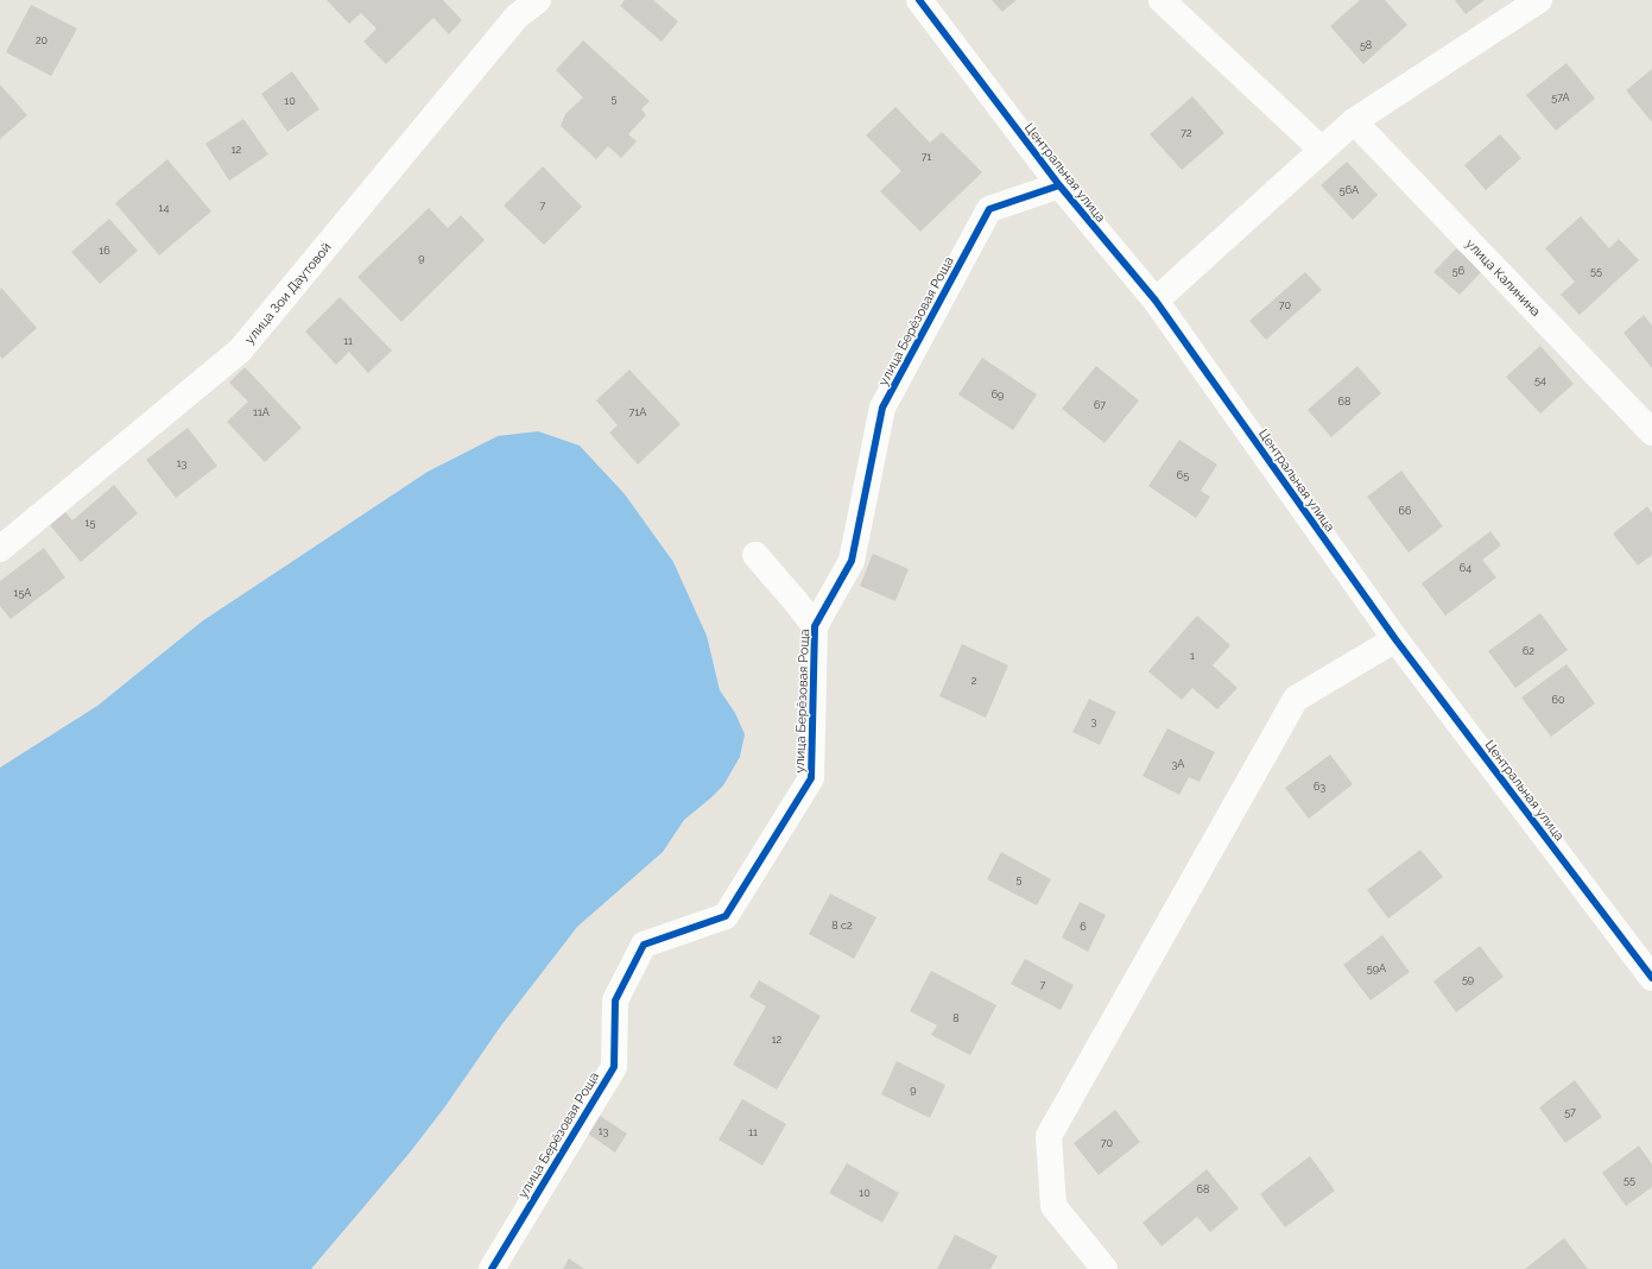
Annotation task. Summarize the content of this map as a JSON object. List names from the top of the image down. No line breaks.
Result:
{"streets":{"street":["Центральная улица","улица Калинина","улица Зои Даутовой","улица Берёзовая Роща"]},"crossings":[["Центральная улица","улица Берёзовая Роща"]],"house_numbers":["20","58","57А","5","10","72","12","71","56А","7","14","16","9","56","55","70","11","54","69","68","67","11А","71А","13","65","66","15","64","15А","62","1","2","60","3","3А","63","5","8 с2","6","59А","59","7","8","12","9","57","13","11","70","55","68","10"]}
